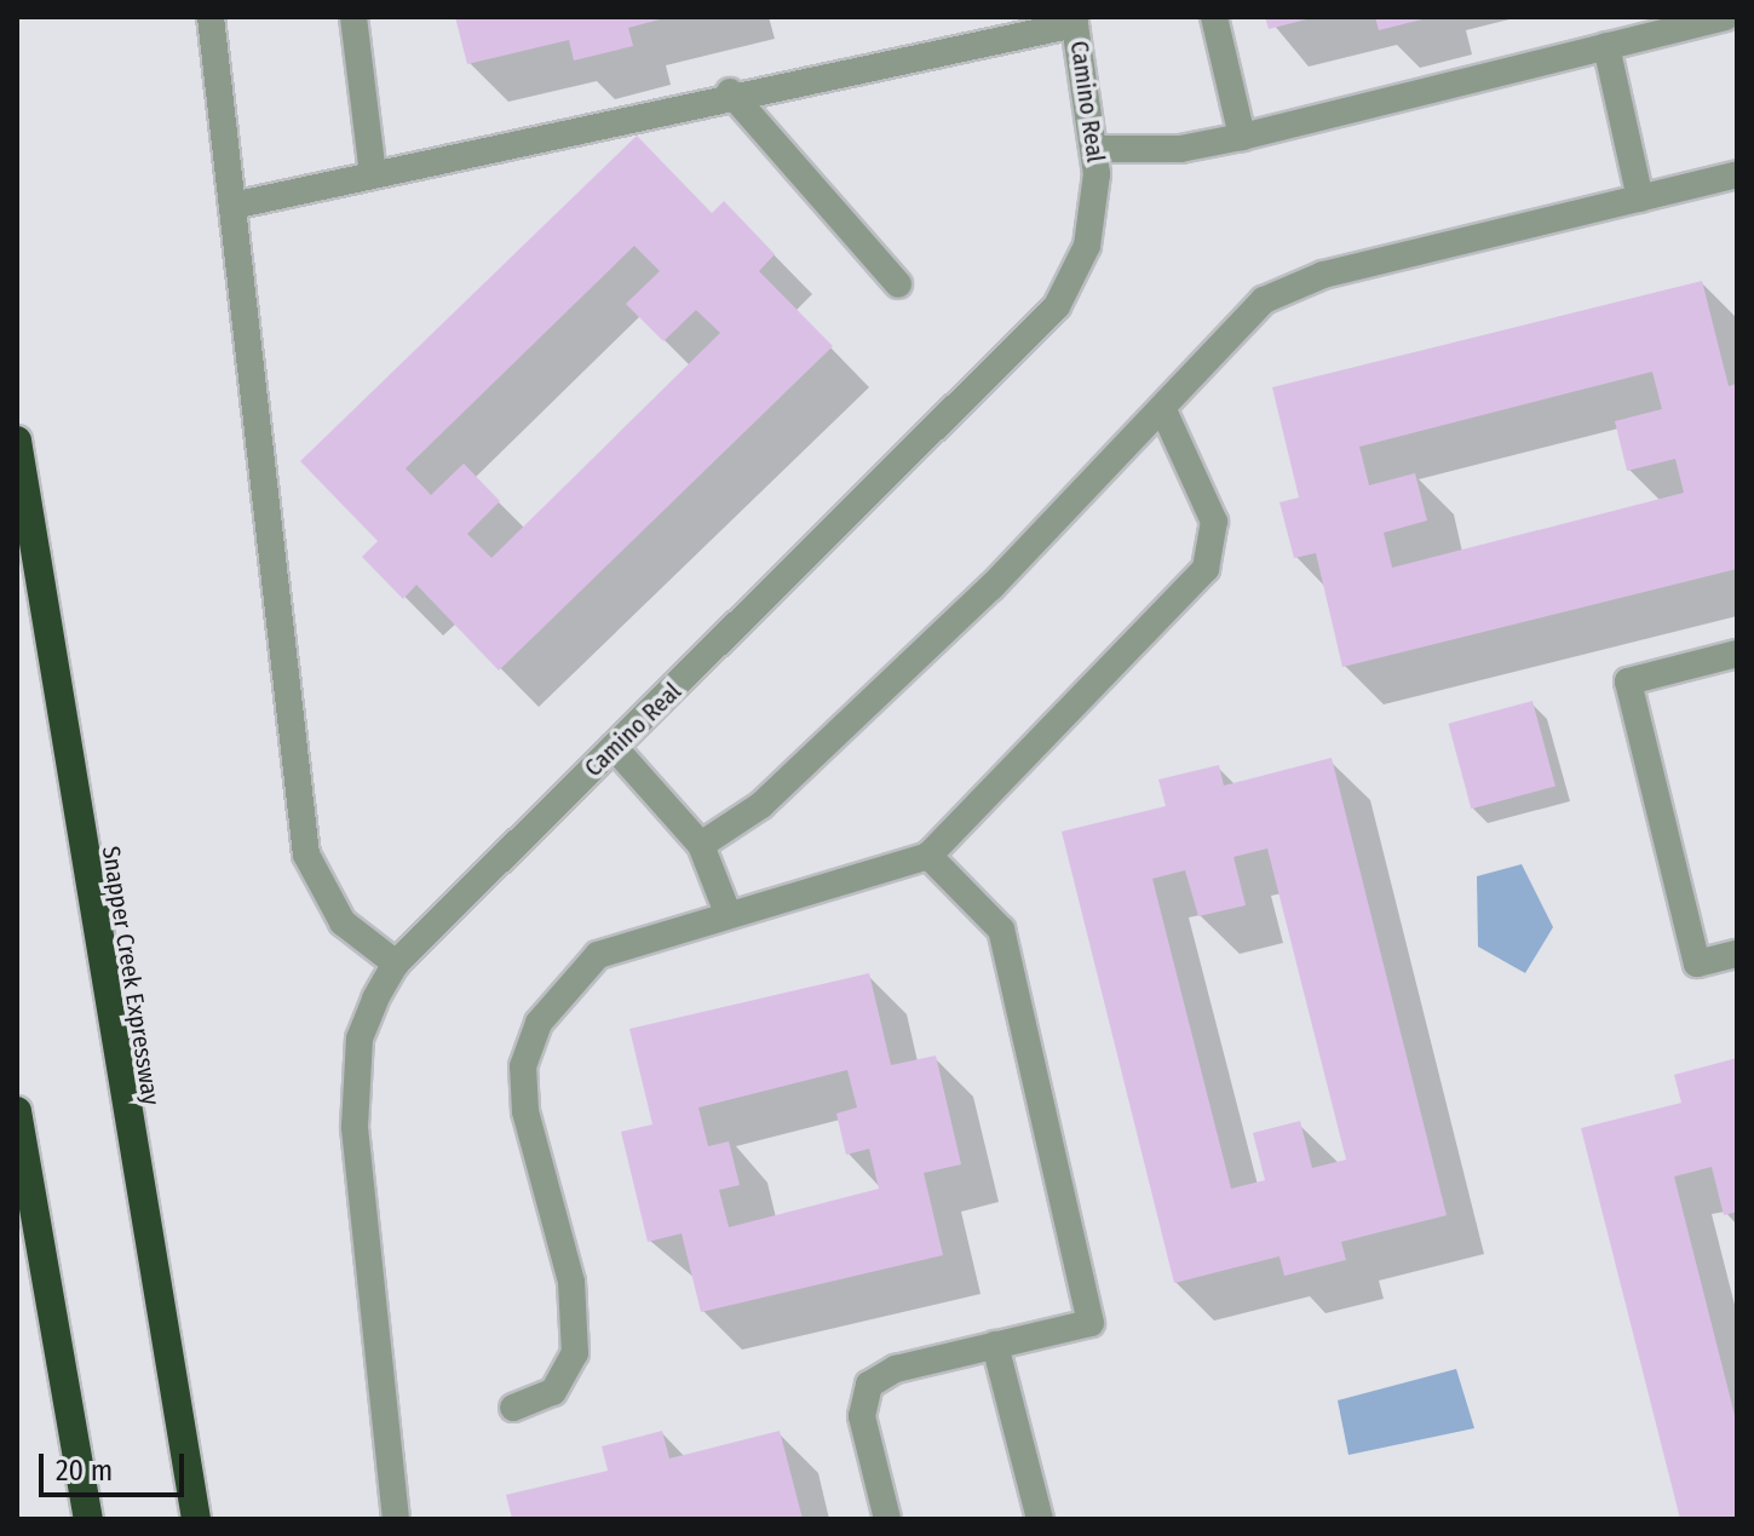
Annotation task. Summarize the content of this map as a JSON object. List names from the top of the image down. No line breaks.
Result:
{"streets":{"highway":["Snapper Creek Expressway"],"street":["Camino Real"]},"scale_bar":"20 m"}
